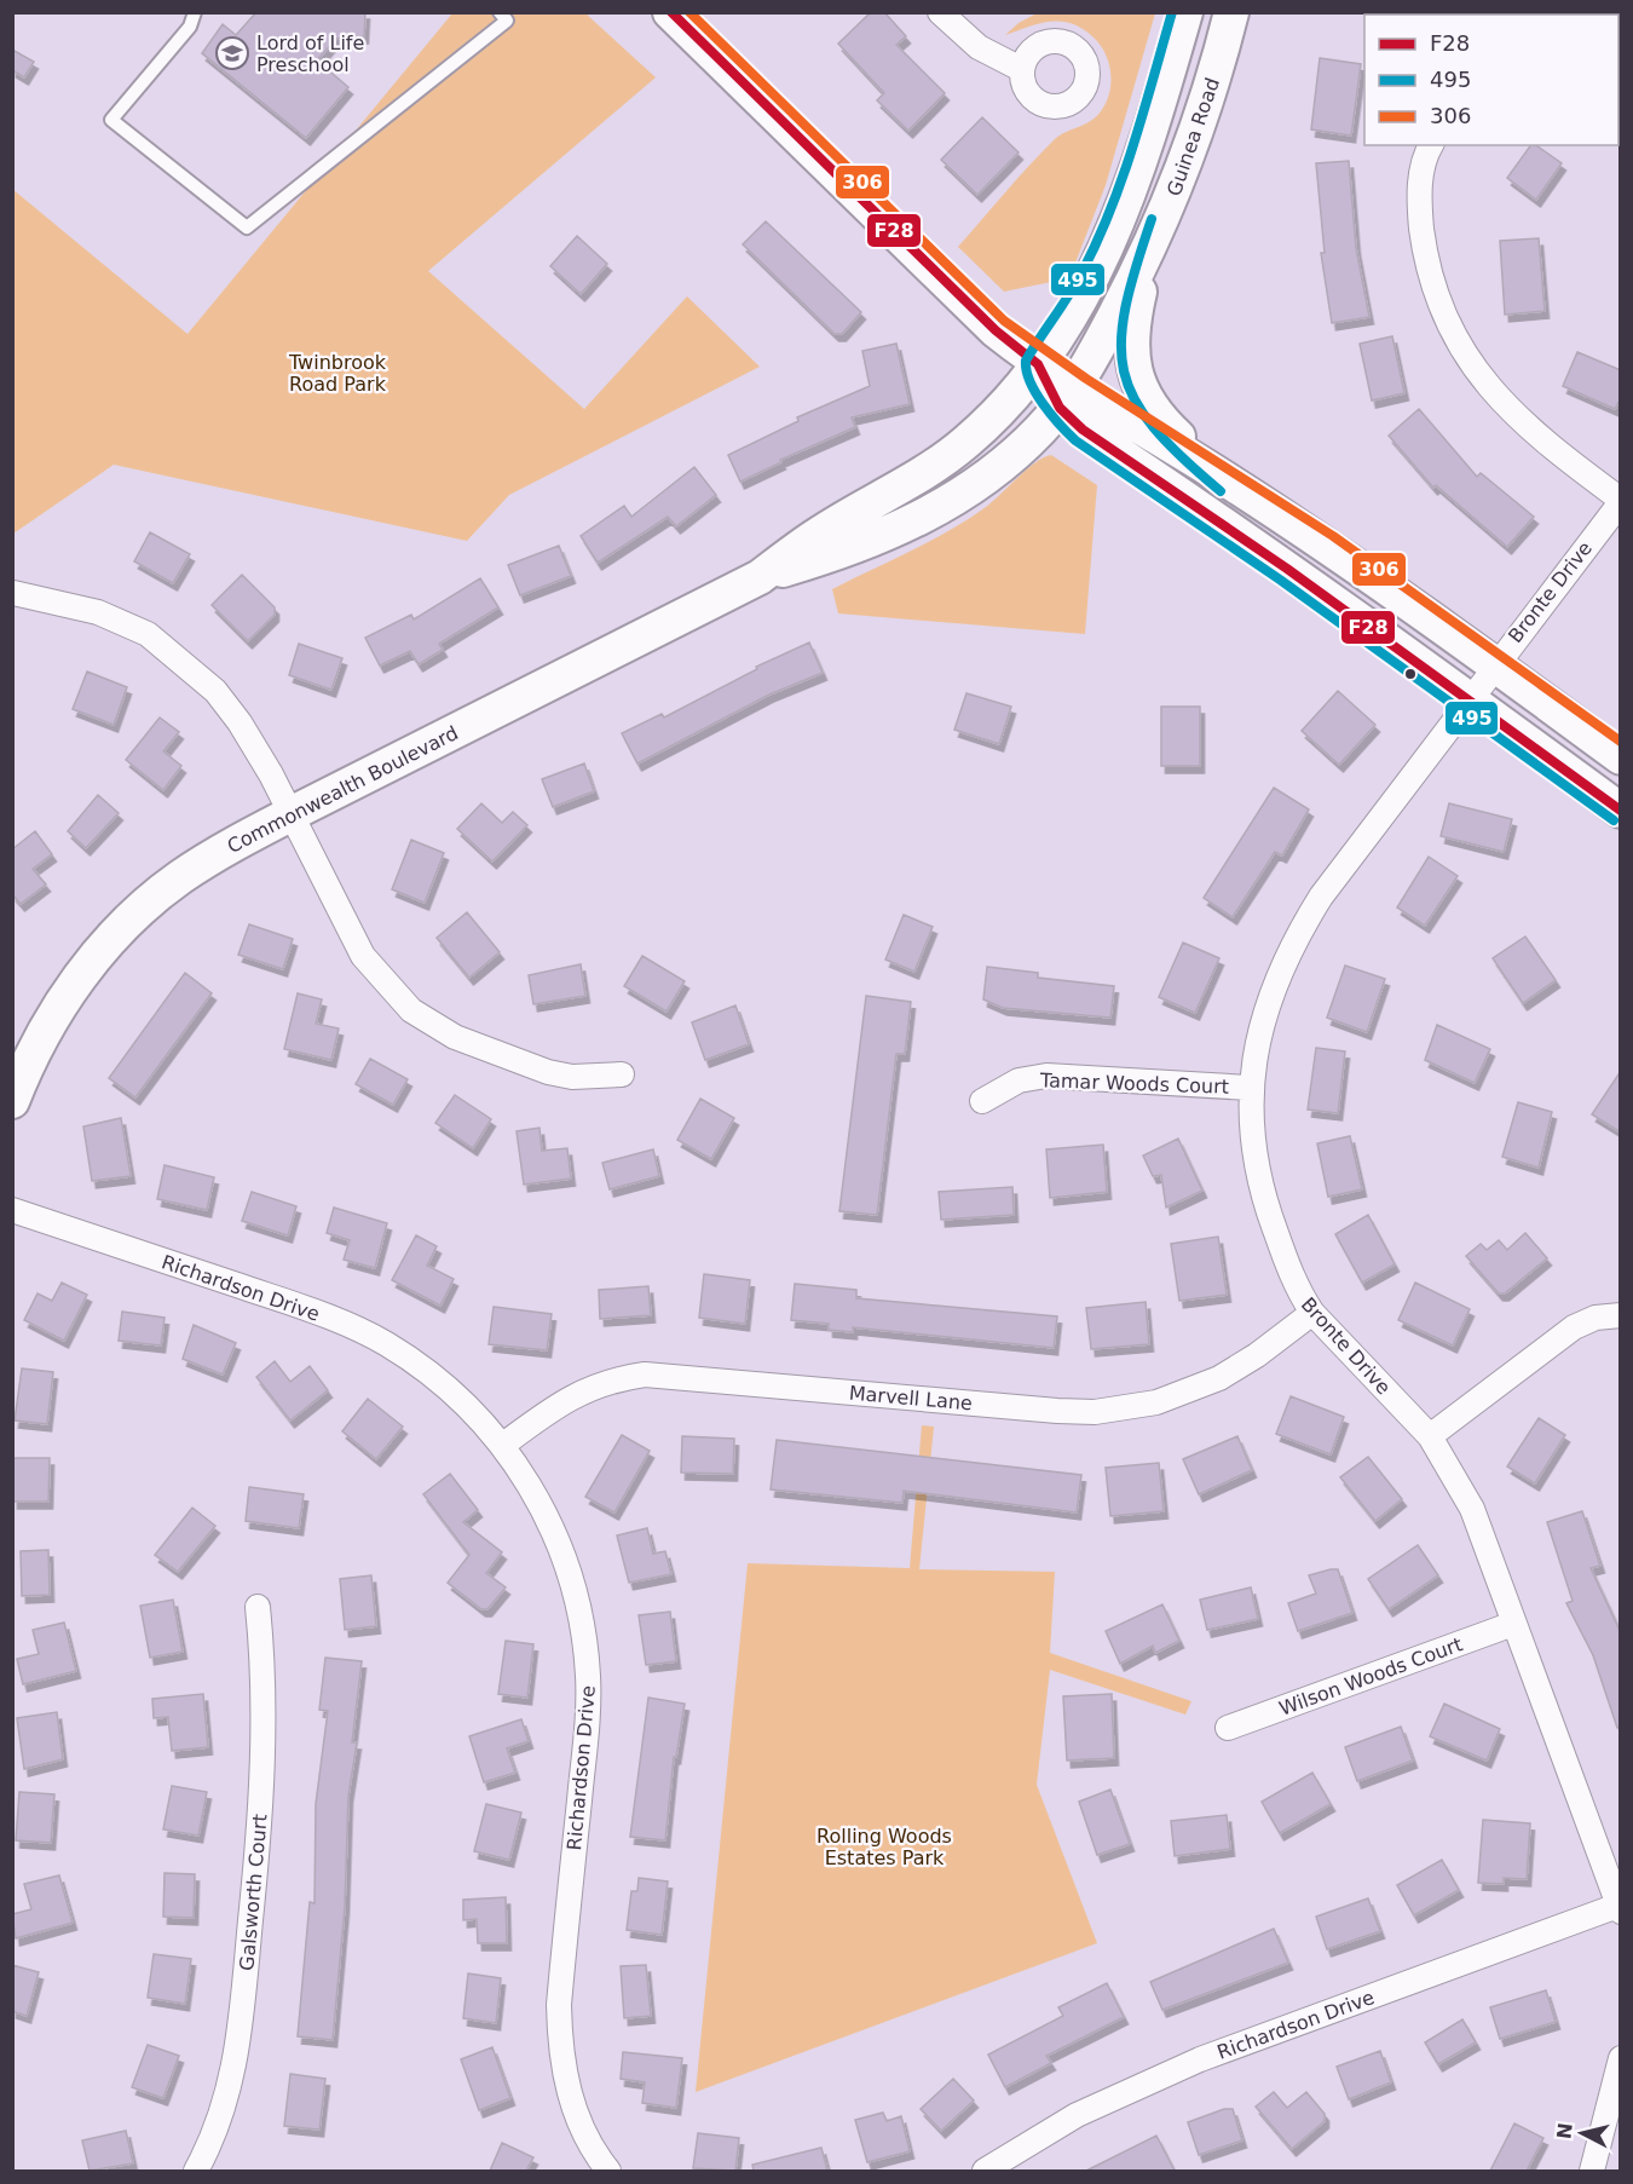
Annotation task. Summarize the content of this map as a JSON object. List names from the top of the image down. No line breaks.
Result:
{"streets":{"main road":["Guinea Road","Commonwealth Boulevard"],"street":["Bronte Drive","Tamar Woods Court","Richardson Drive","Marvell Lane","Wilson Woods Court","Galsworth Court"]},"crossings":[["Guinea Road","Commonwealth Boulevard"],["Bronte Drive","Tamar Woods Court"],["Bronte Drive","Richardson Drive"],["Bronte Drive","Marvell Lane"],["Bronte Drive","Wilson Woods Court"],["Richardson Drive","Marvell Lane"]],"parks":["Twinbrook Road Park","Rolling Woods Estates Park"],"places":{"school or university":["Lord of Life Preschool"]},"lines":["transit line F28","transit line 495","transit line 306"],"legend":["F28","495","306"],"north":"left"}
